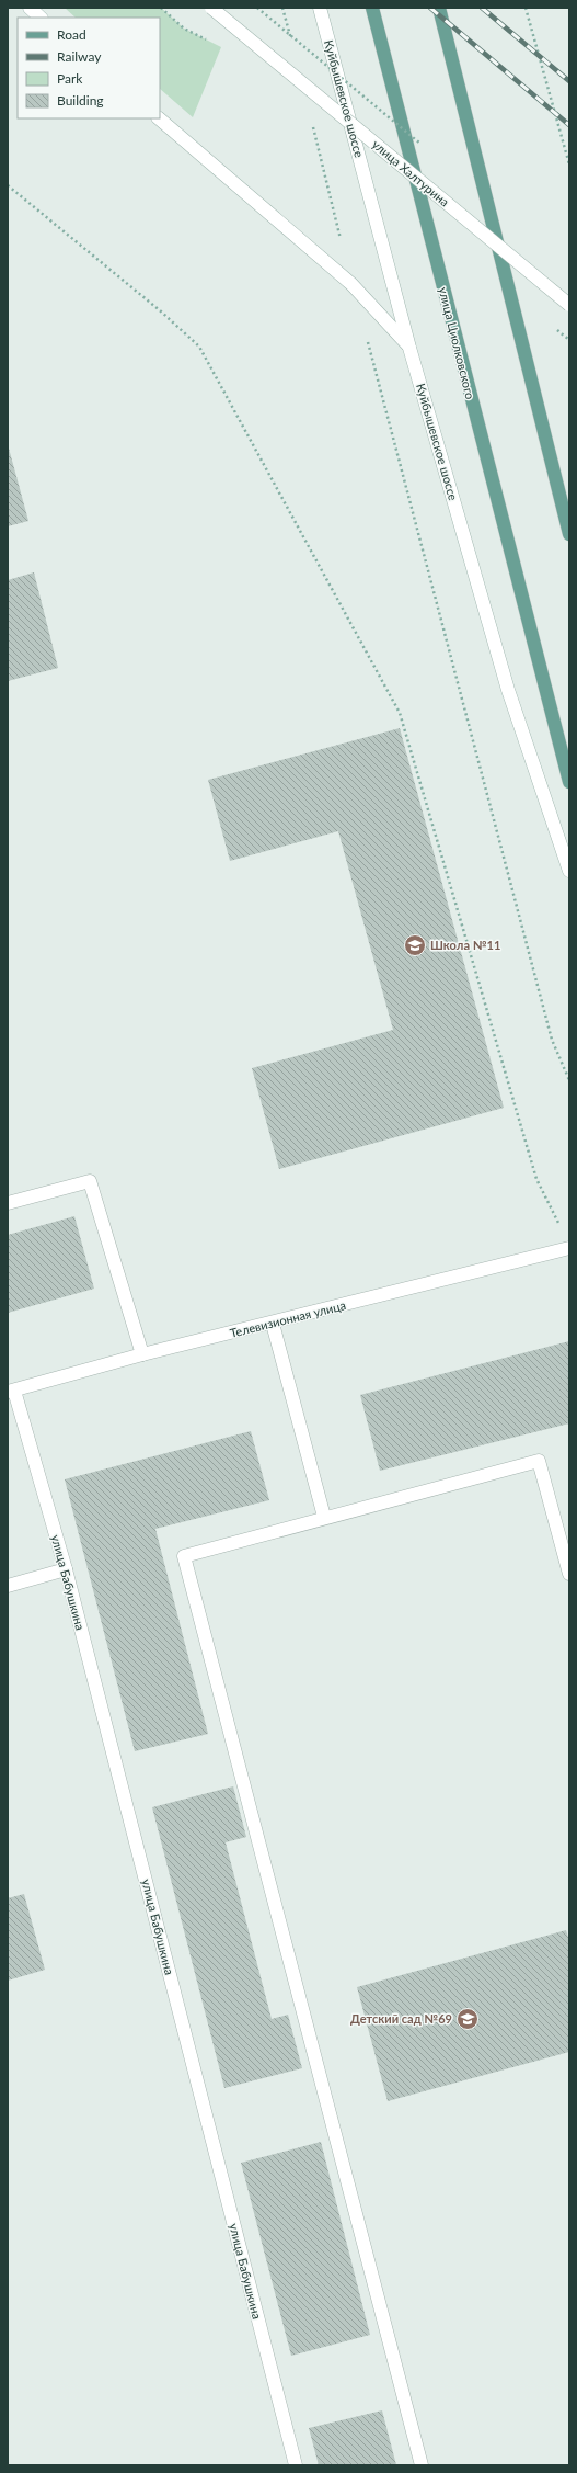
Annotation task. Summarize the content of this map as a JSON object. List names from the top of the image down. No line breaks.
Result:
{"streets":{"main road":["улица Циолковского"],"street":["Куйбышевское шоссе","улица Халтурина","Телевизионная улица","улица Бабушкина"]},"crossings":[["Телевизионная улица","улица Бабушкина"]],"places":{"school or university":["Школа №11","Детский сад №69"]},"legend":["Road","Railway","Park","Building"]}
